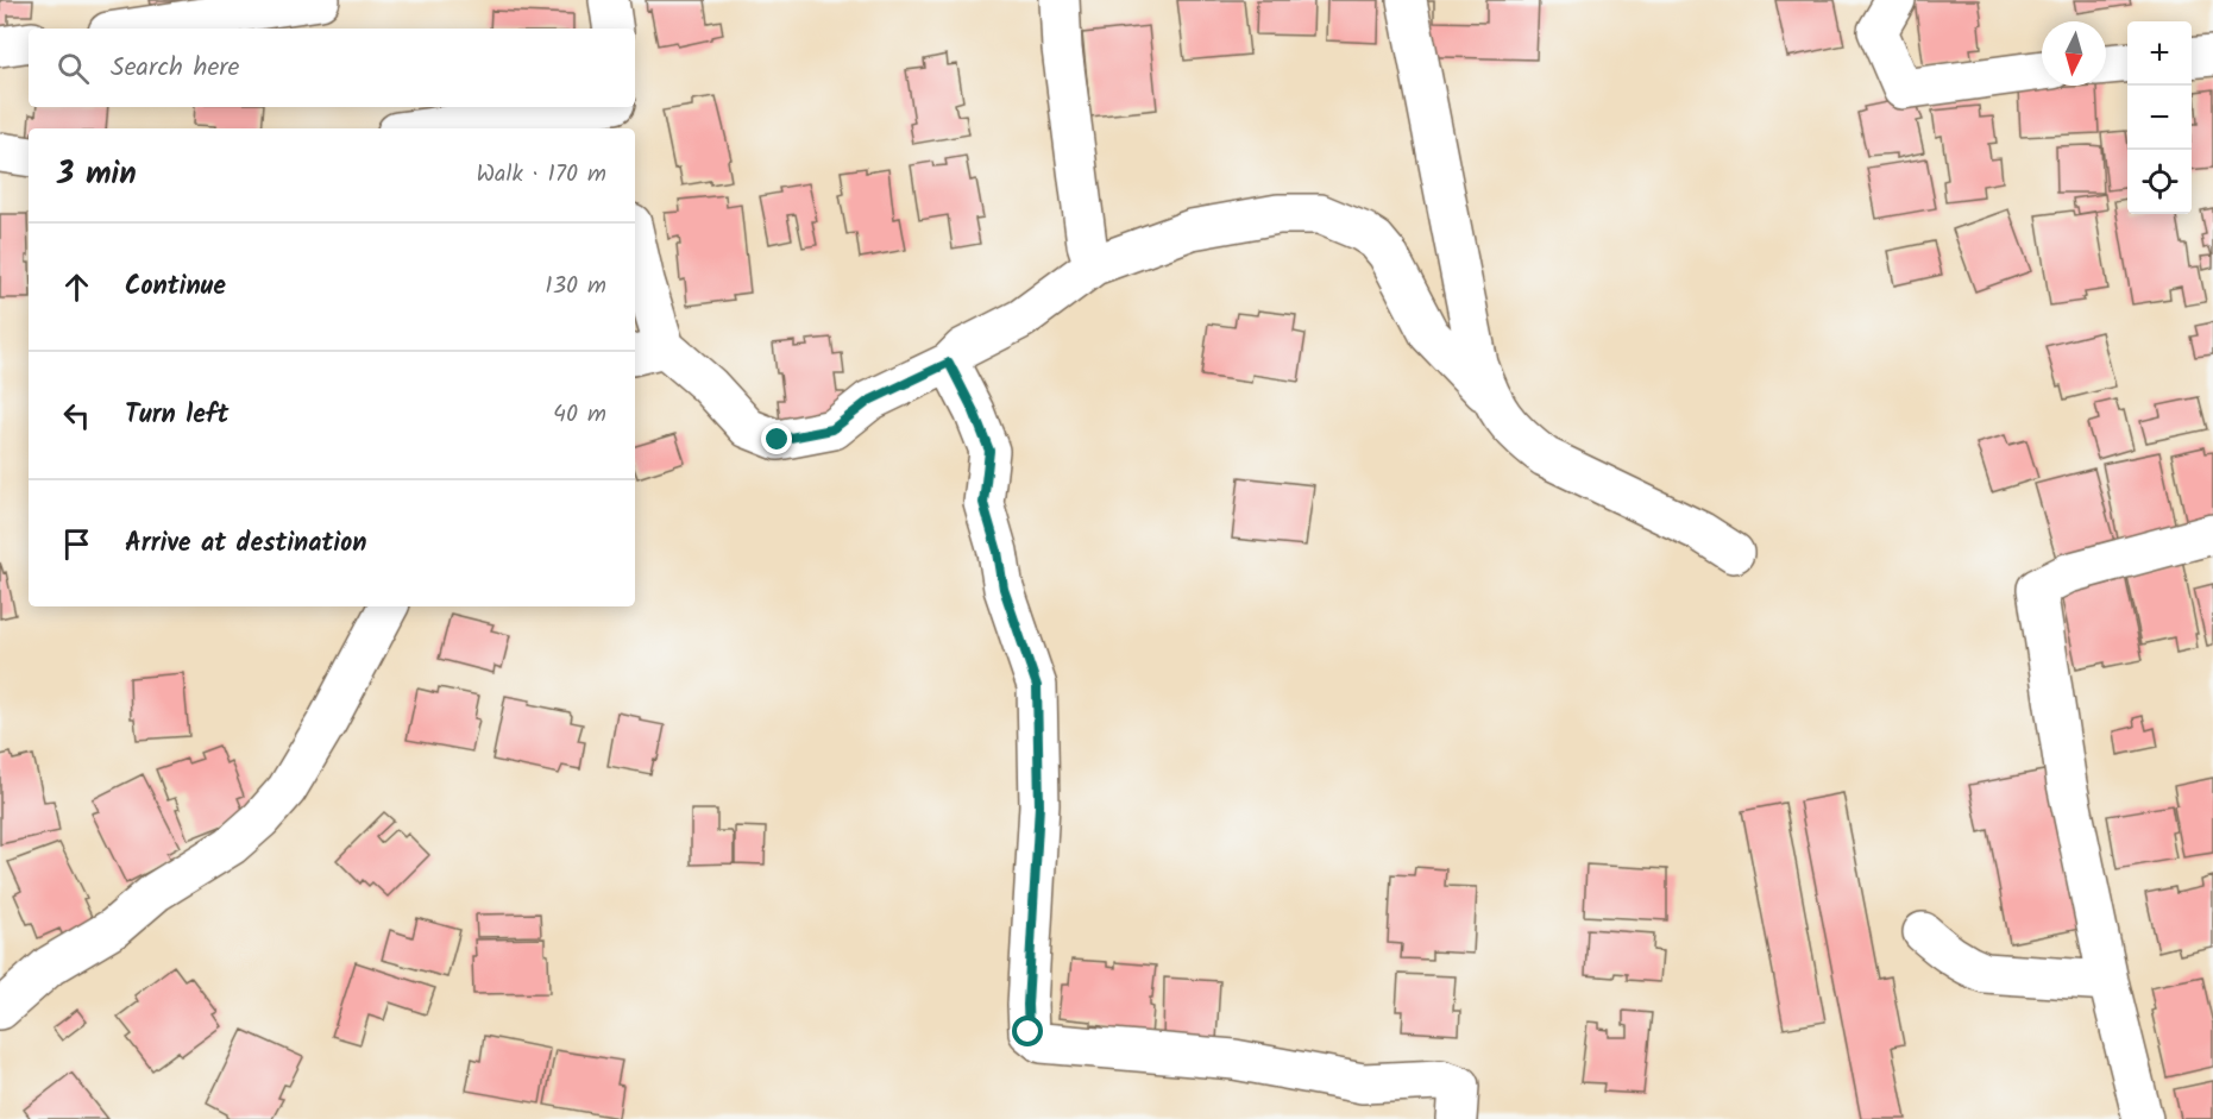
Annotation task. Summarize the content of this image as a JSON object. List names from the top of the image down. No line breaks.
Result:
{"north":"bottom","page":{"map_buttons":["+","−"],"search":"Search here","heading":["3 min","Walk · 170 m"],"list":[["Continue","130 m"],["Turn left","40 m"],"Arrive at destination"]}}
